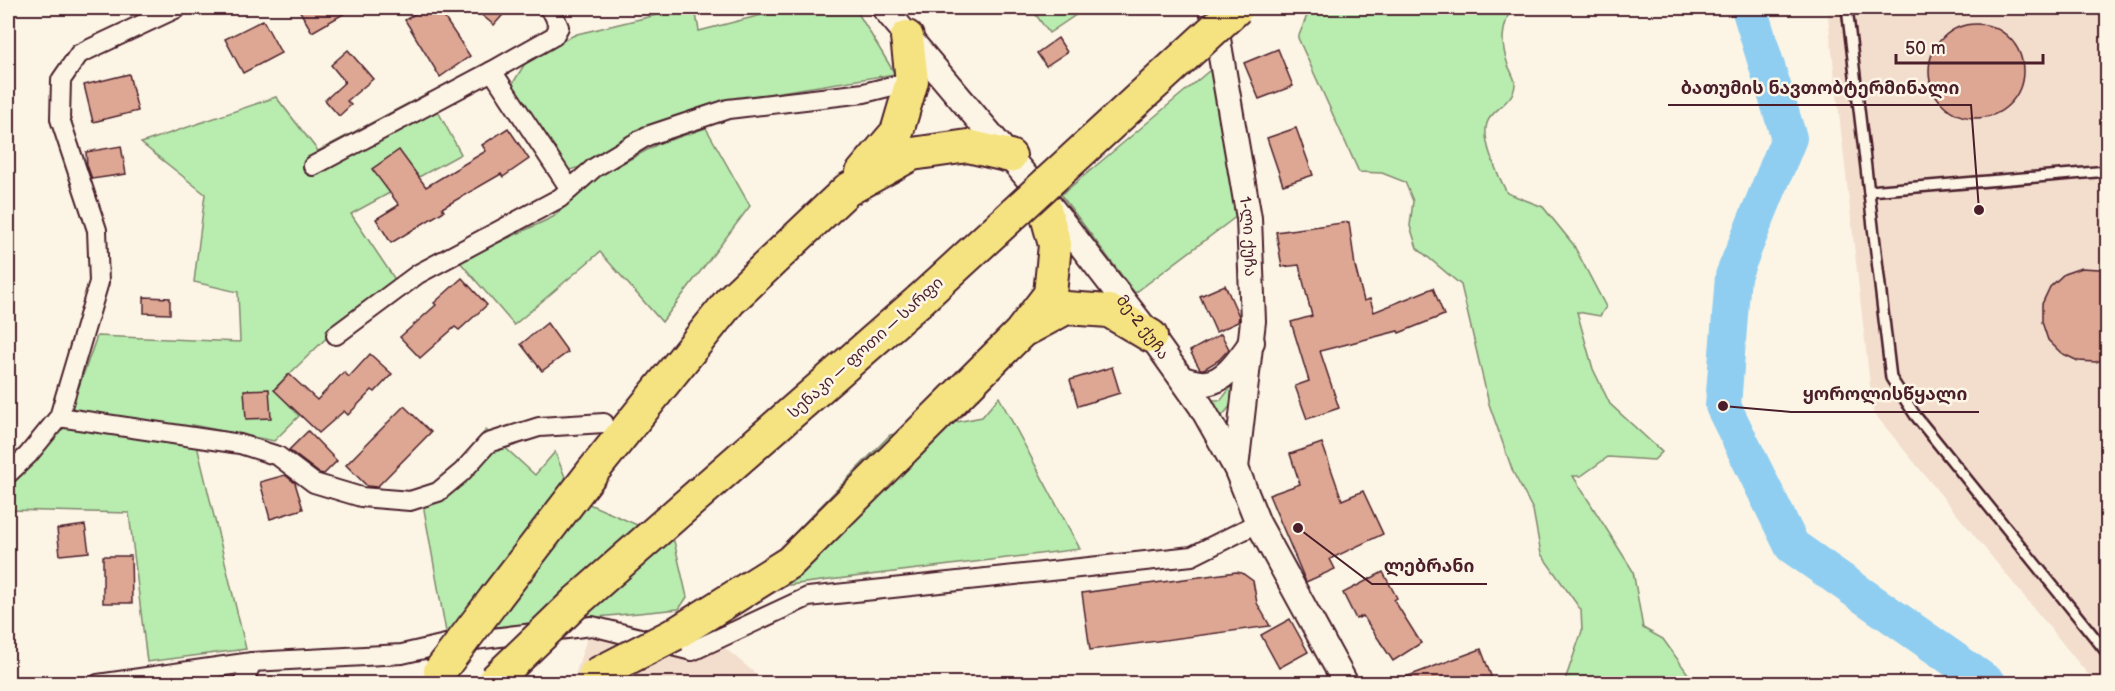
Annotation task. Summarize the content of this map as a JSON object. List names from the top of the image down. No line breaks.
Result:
{"streets":{"highway":["სენაკი — ფოთი — სარფი"],"street":["1-ლი ქუჩა","მე-2 ქუჩა"]},"crossings":[["1-ლი ქუჩა","მე-2 ქუჩა"]],"places":["ბათუმის ნავთობტერმინალი","ყოროლისწყალი","ლებრანი"],"scale_bar":"50 m"}
